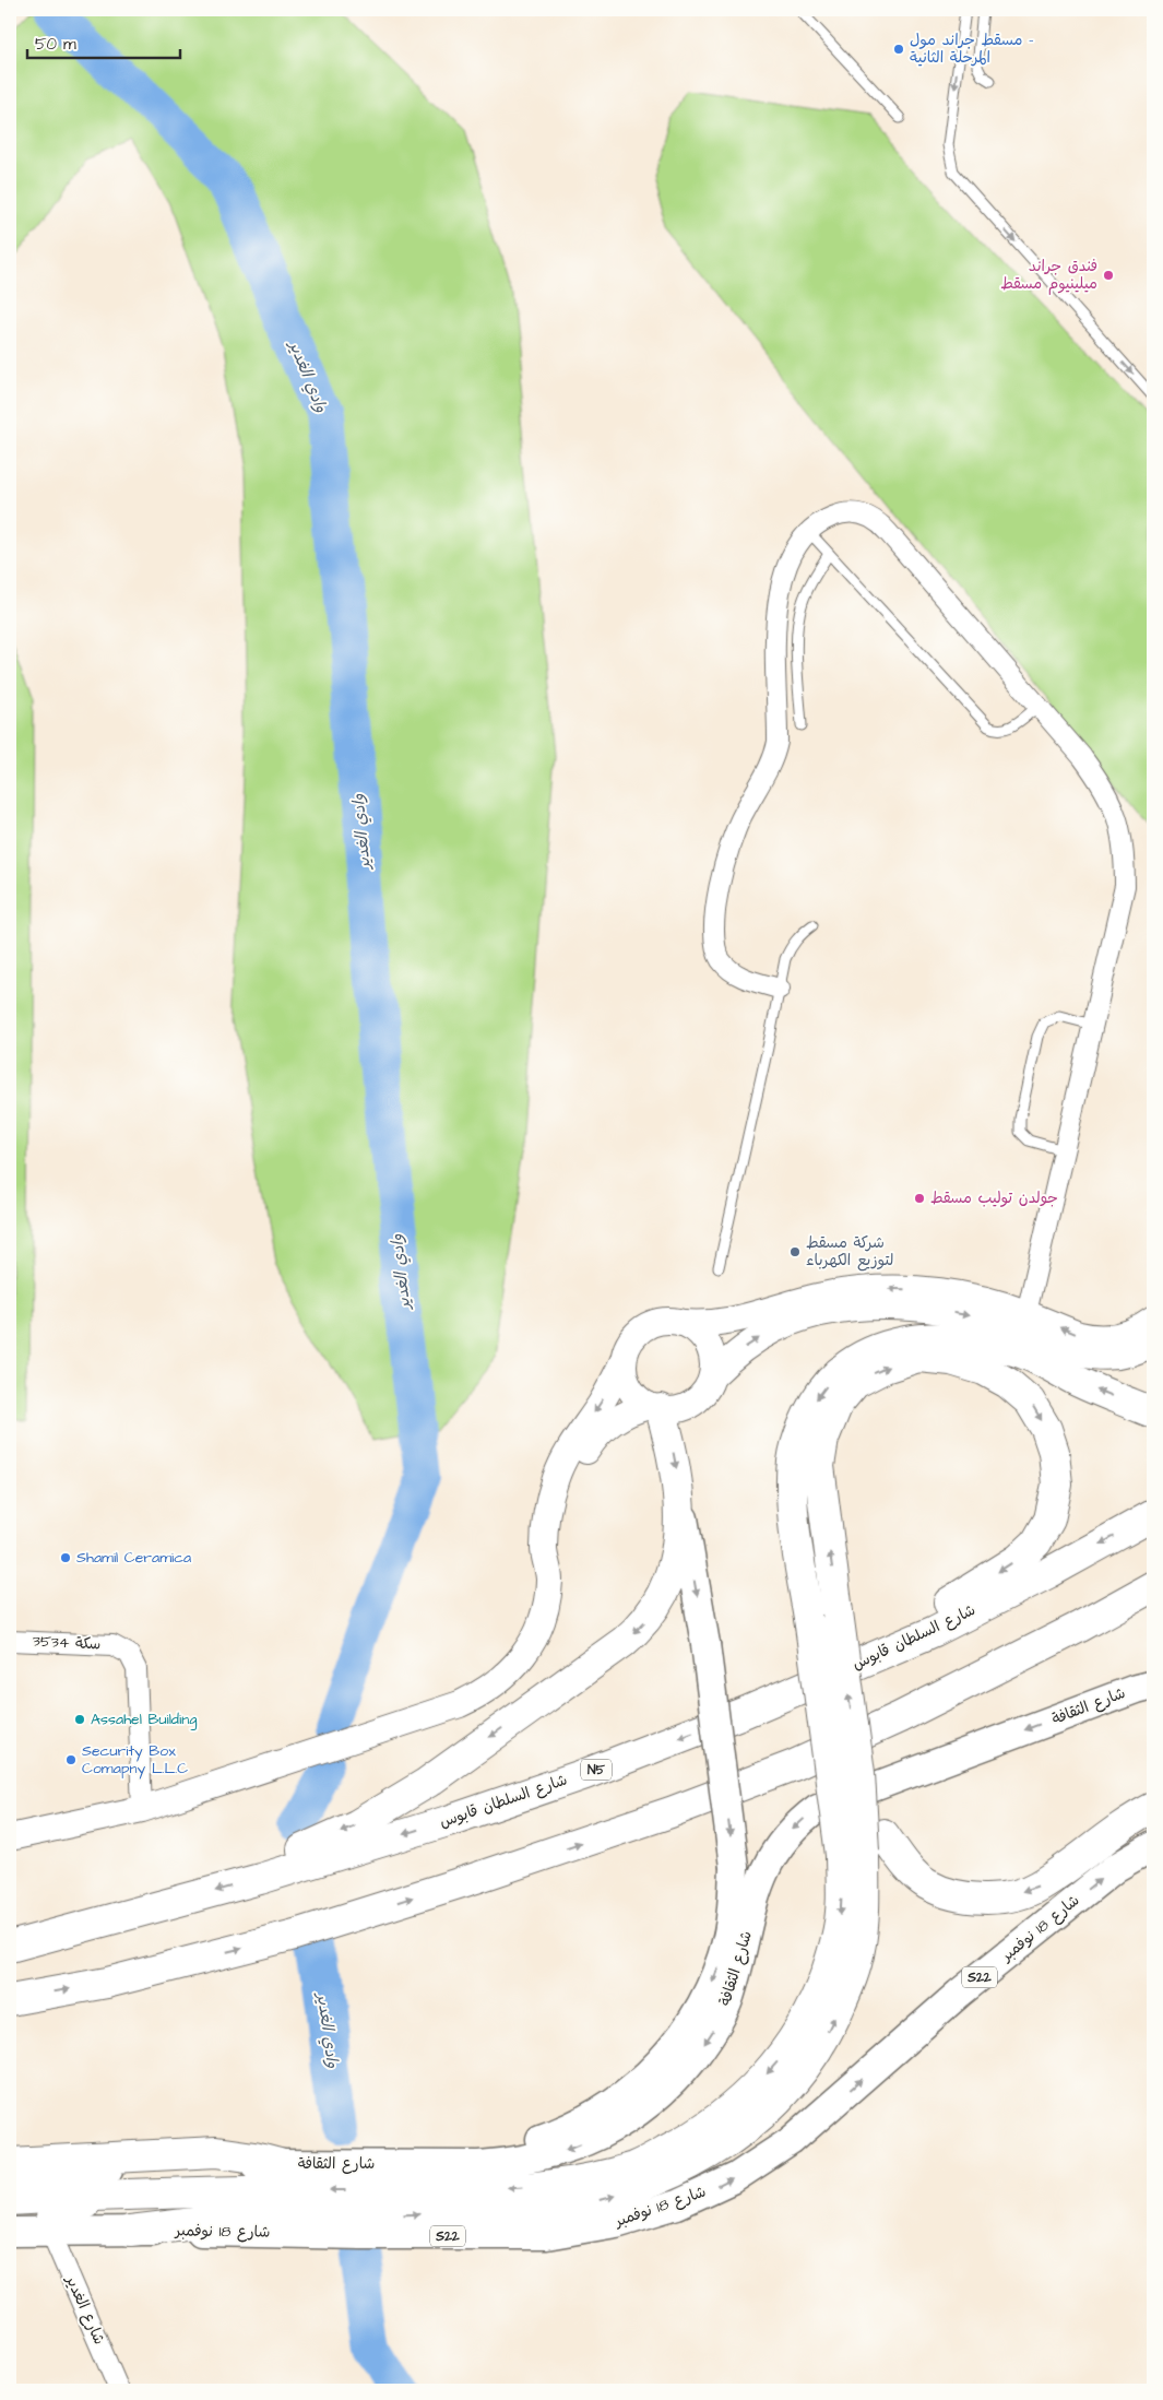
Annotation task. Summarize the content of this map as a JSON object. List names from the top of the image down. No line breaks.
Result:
{"streets":{"highway":["شارع السلطان قابوس","N5"],"main road":["شارع الثقافة","شارع 18 نوفمبر","S22"],"street":["سكة 3534","شارع الغدير"]},"crossings":[["شارع 18 نوفمبر","شارع الغدير"]],"one_way":["شارع الثقافة","شارع 18 نوفمبر"],"water":["وادي الغدير"],"places":["مسقط جراند مول - المرحلة الثانية","فندق جراند ميلينيوم مسقط","جولدن توليب مسقط","شركة مسقط لتوزيع الكهرباء","Shamil Ceramica","Assahel Building","Security Box Comapny L.L.C"],"scale_bar":"50 m"}
